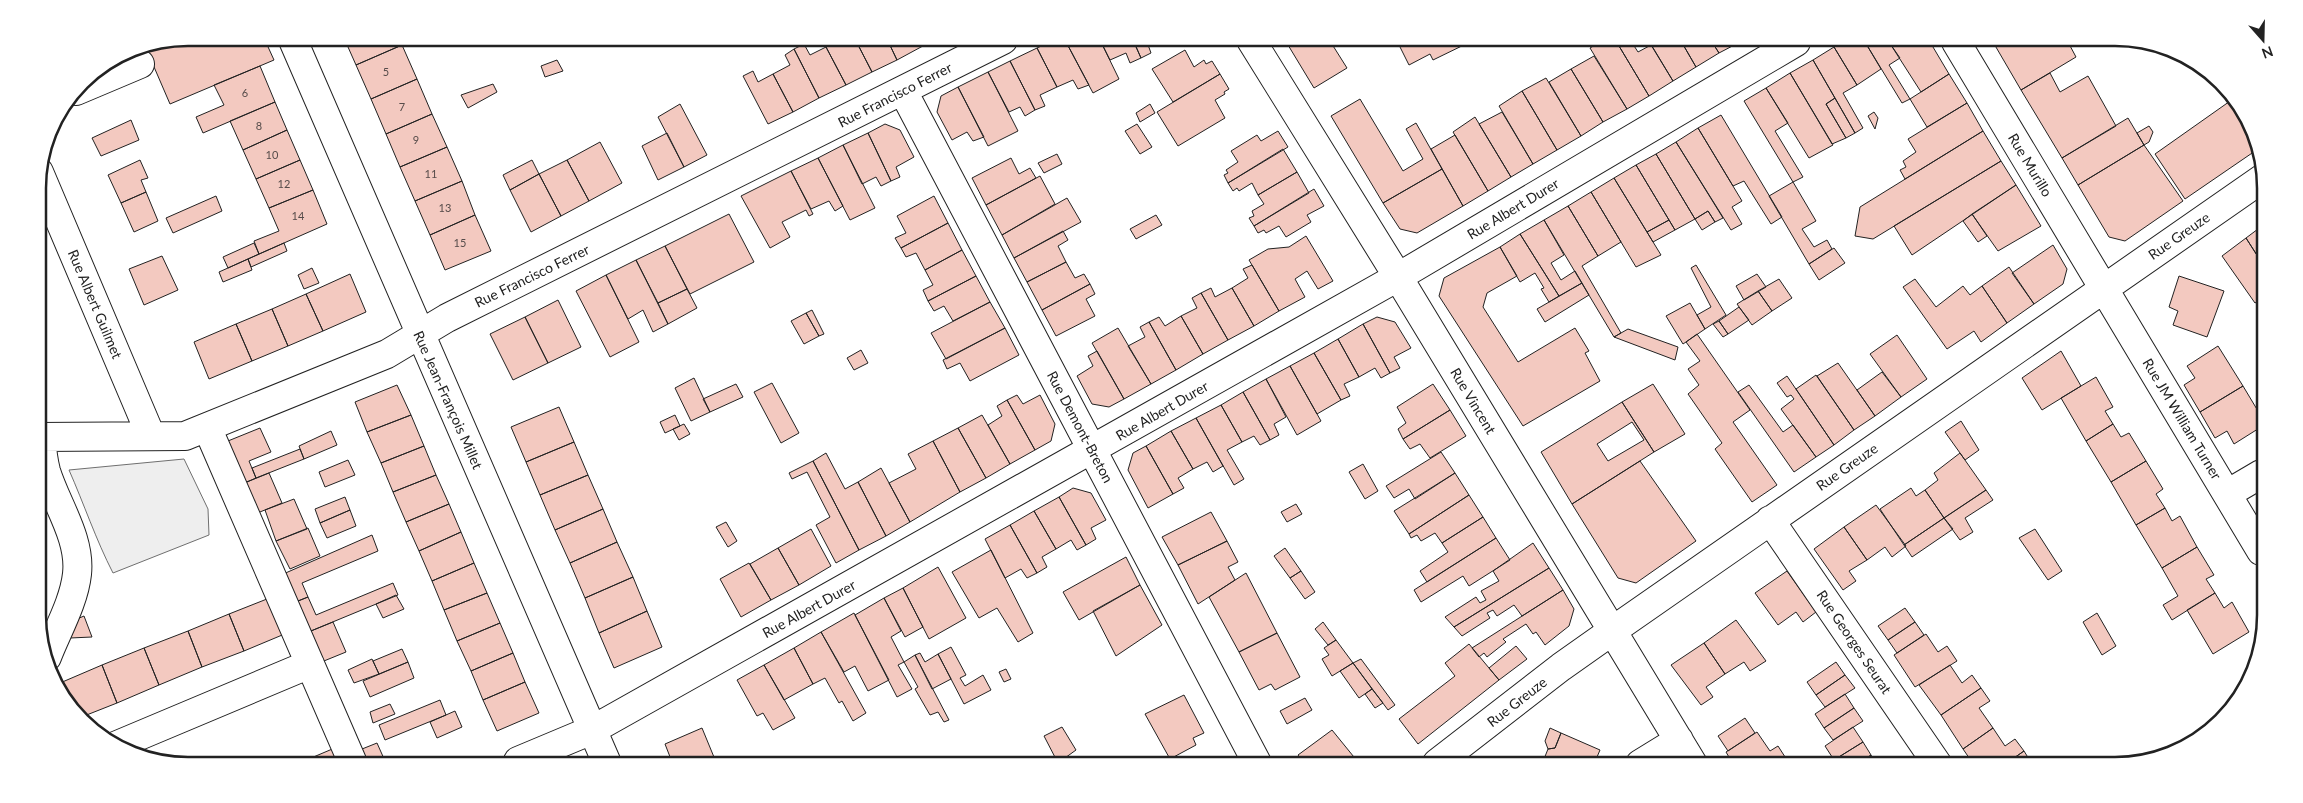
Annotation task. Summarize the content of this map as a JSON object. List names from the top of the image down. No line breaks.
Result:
{"streets":{"street":["Rue Francisco Ferrer","Rue Murillo","Rue Albert Durer","Rue Greuze","Rue Albert Guilmet","Rue Jean-François Millet","Rue Vincent","Rue JM William Turner","Rue Demont-Breton","Rue Georges Seurat"]},"crossings":[["Rue Francisco Ferrer","Rue Albert Guilmet"],["Rue Francisco Ferrer","Rue Jean-François Millet"],["Rue Francisco Ferrer","Rue Demont-Breton"],["Rue Murillo","Rue Greuze"],["Rue Murillo","Rue JM William Turner"],["Rue Albert Durer","Rue Jean-François Millet"],["Rue Albert Durer","Rue Vincent"],["Rue Albert Durer","Rue Demont-Breton"],["Rue Greuze","Rue Vincent"],["Rue Greuze","Rue JM William Turner"],["Rue Greuze","Rue Georges Seurat"]],"house_numbers":["5","6","7","8","9","10","11","12","13","14","15"],"north":"bottom"}
